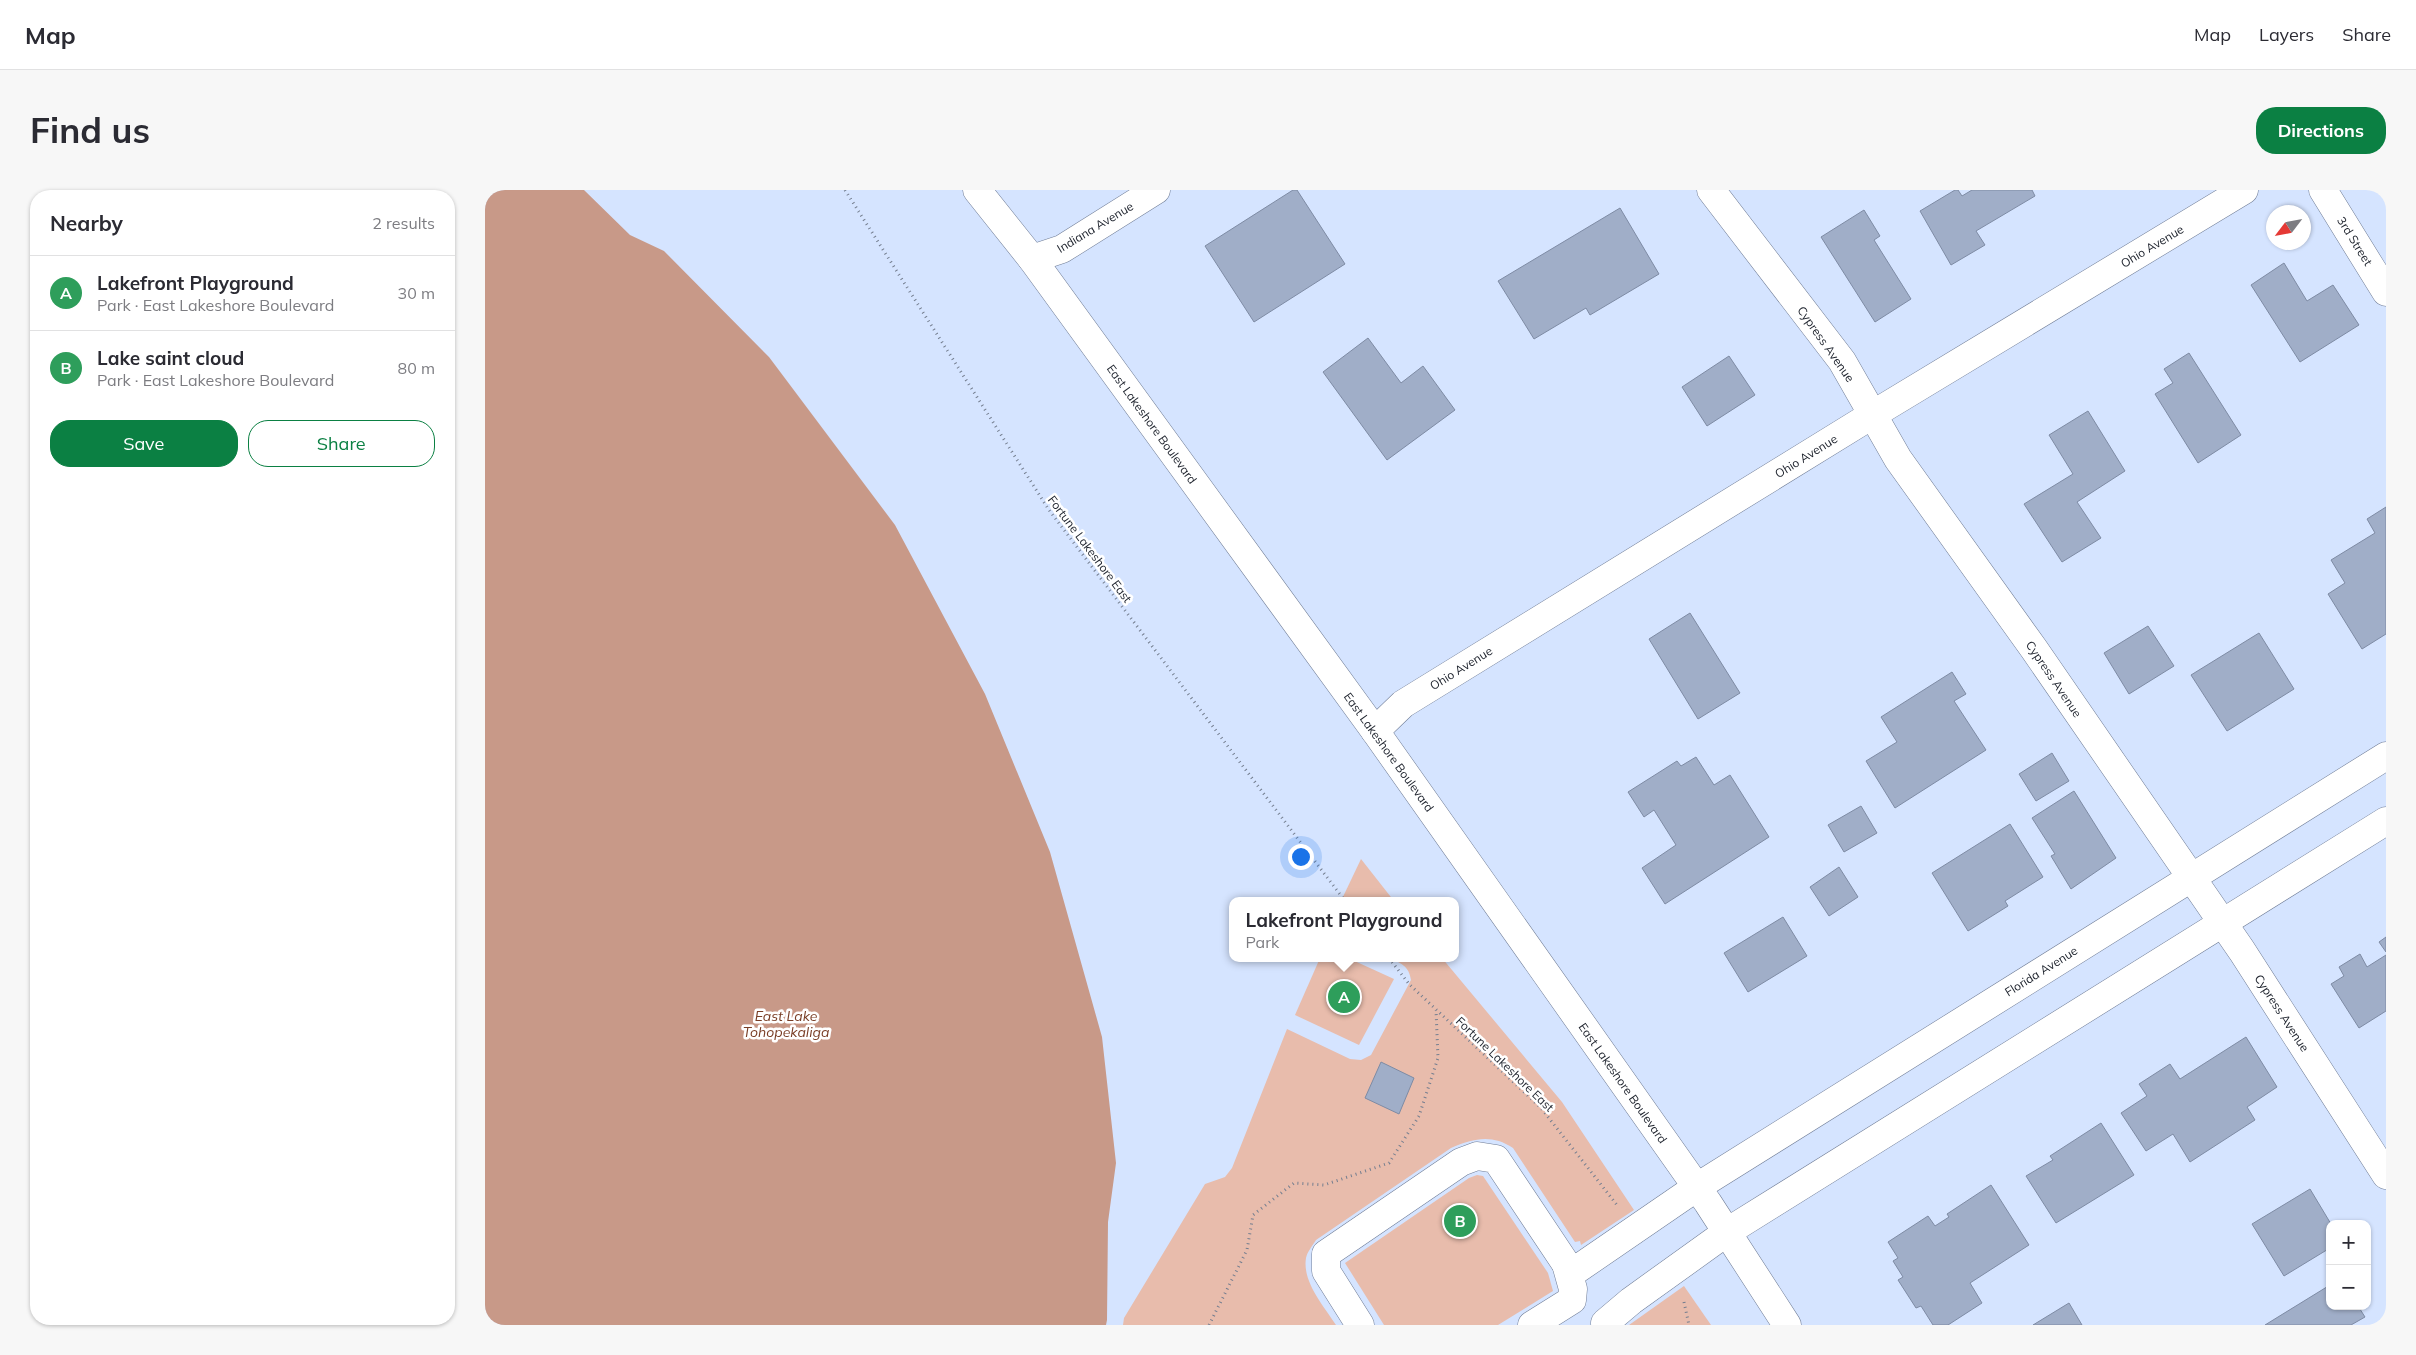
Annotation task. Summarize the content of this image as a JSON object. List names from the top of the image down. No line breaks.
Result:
{"streets":{"street":["Indiana Avenue","3rd Street","Ohio Avenue","Cypress Avenue","East Lakeshore Boulevard","Florida Avenue"],"path":["Fortune Lakeshore East"]},"crossings":[["Indiana Avenue","East Lakeshore Boulevard"],["Ohio Avenue","Cypress Avenue"],["Ohio Avenue","East Lakeshore Boulevard"],["Cypress Avenue","Florida Avenue"],["East Lakeshore Boulevard","Florida Avenue"]],"water":["East Lake Tohopekaliga"],"north":"bottom left","page":{"header":"Map","nav":["Map","Layers","Share"],"buttons":["Directions",["Save","Share"]],"title":"Find us","heading":["Nearby","2 results"],"list":[{"mark":"A","name":"Lakefront Playground","note":"Park · East Lakeshore Boulevard","value":"30 m"},{"mark":"B","name":"Lake saint cloud","note":"Park · East Lakeshore Boulevard","value":"80 m"}],"popup":["Lakefront Playground","Park"],"pins":["A","B"],"map_buttons":["+","−"]}}
